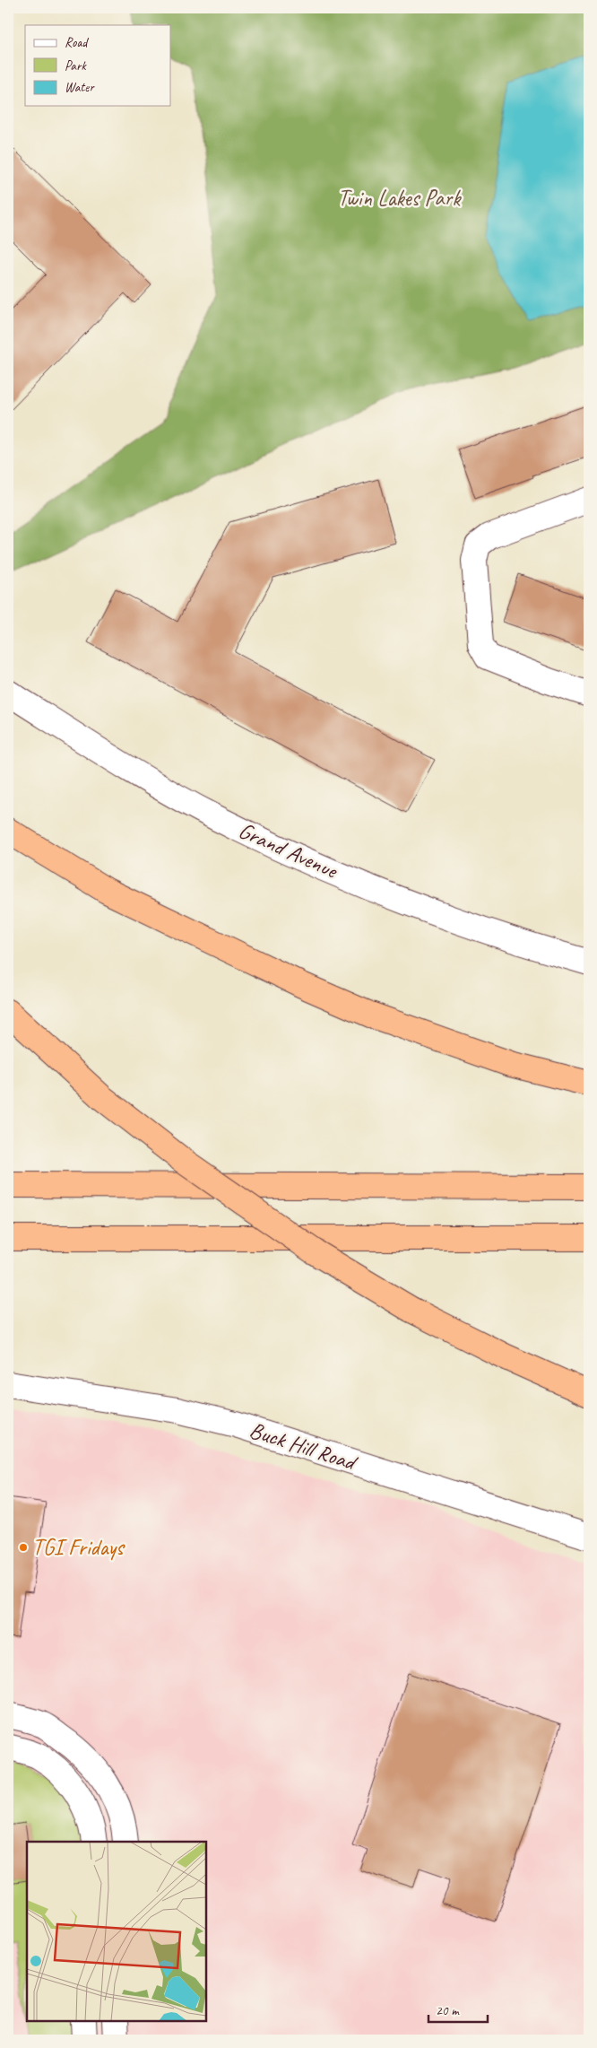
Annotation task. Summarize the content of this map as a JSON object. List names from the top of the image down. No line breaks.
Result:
{"streets":{"street":["Grand Avenue","Buck Hill Road"]},"parks":["Twin Lakes Park"],"places":["TGI Fridays"],"legend":["Road","Park","Water"],"scale_bar":"20 m"}
